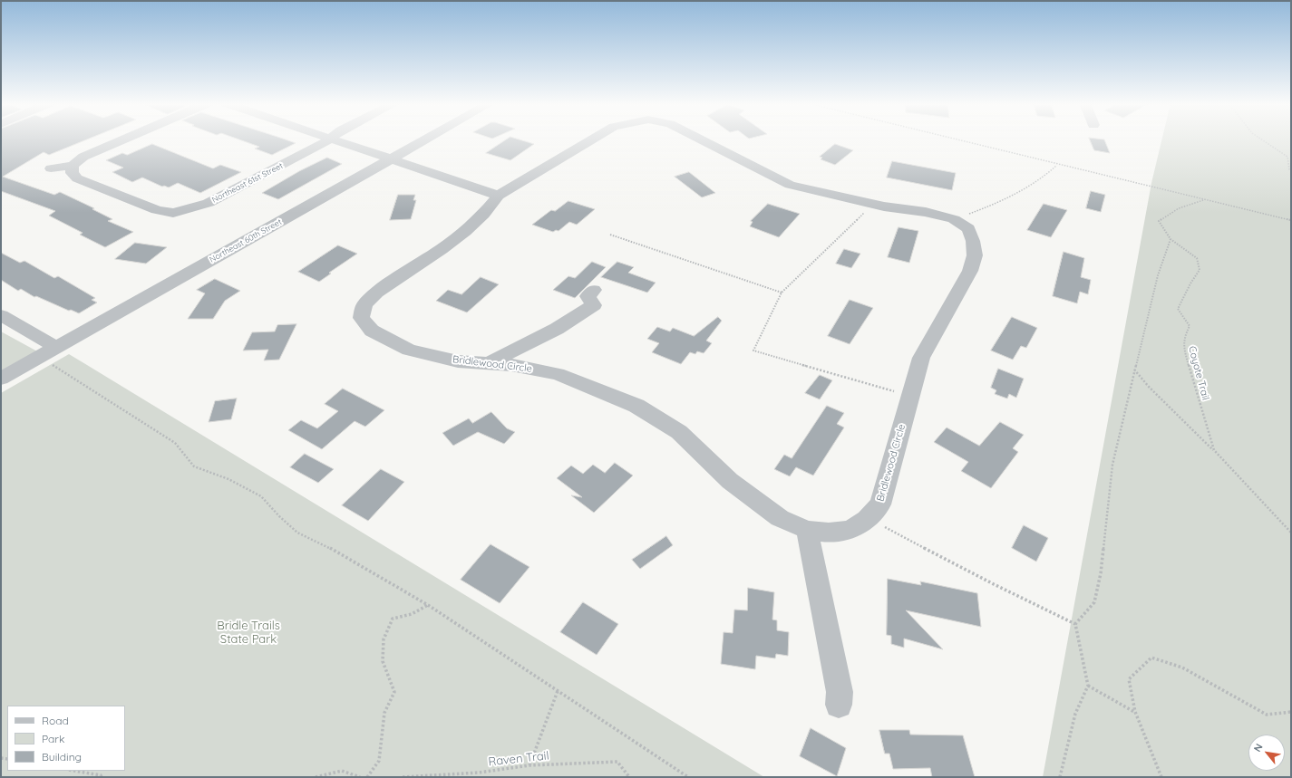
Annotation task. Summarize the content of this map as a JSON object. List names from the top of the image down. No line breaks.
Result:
{"streets":{"street":["Northeast 61st Street","Northeast 60th Street","Bridlewood Circle"],"path":["Coyote Trail","Raven Trail"]},"parks":["Bridle Trails State Park"],"legend":["Road","Park","Building"],"north":"top left"}
